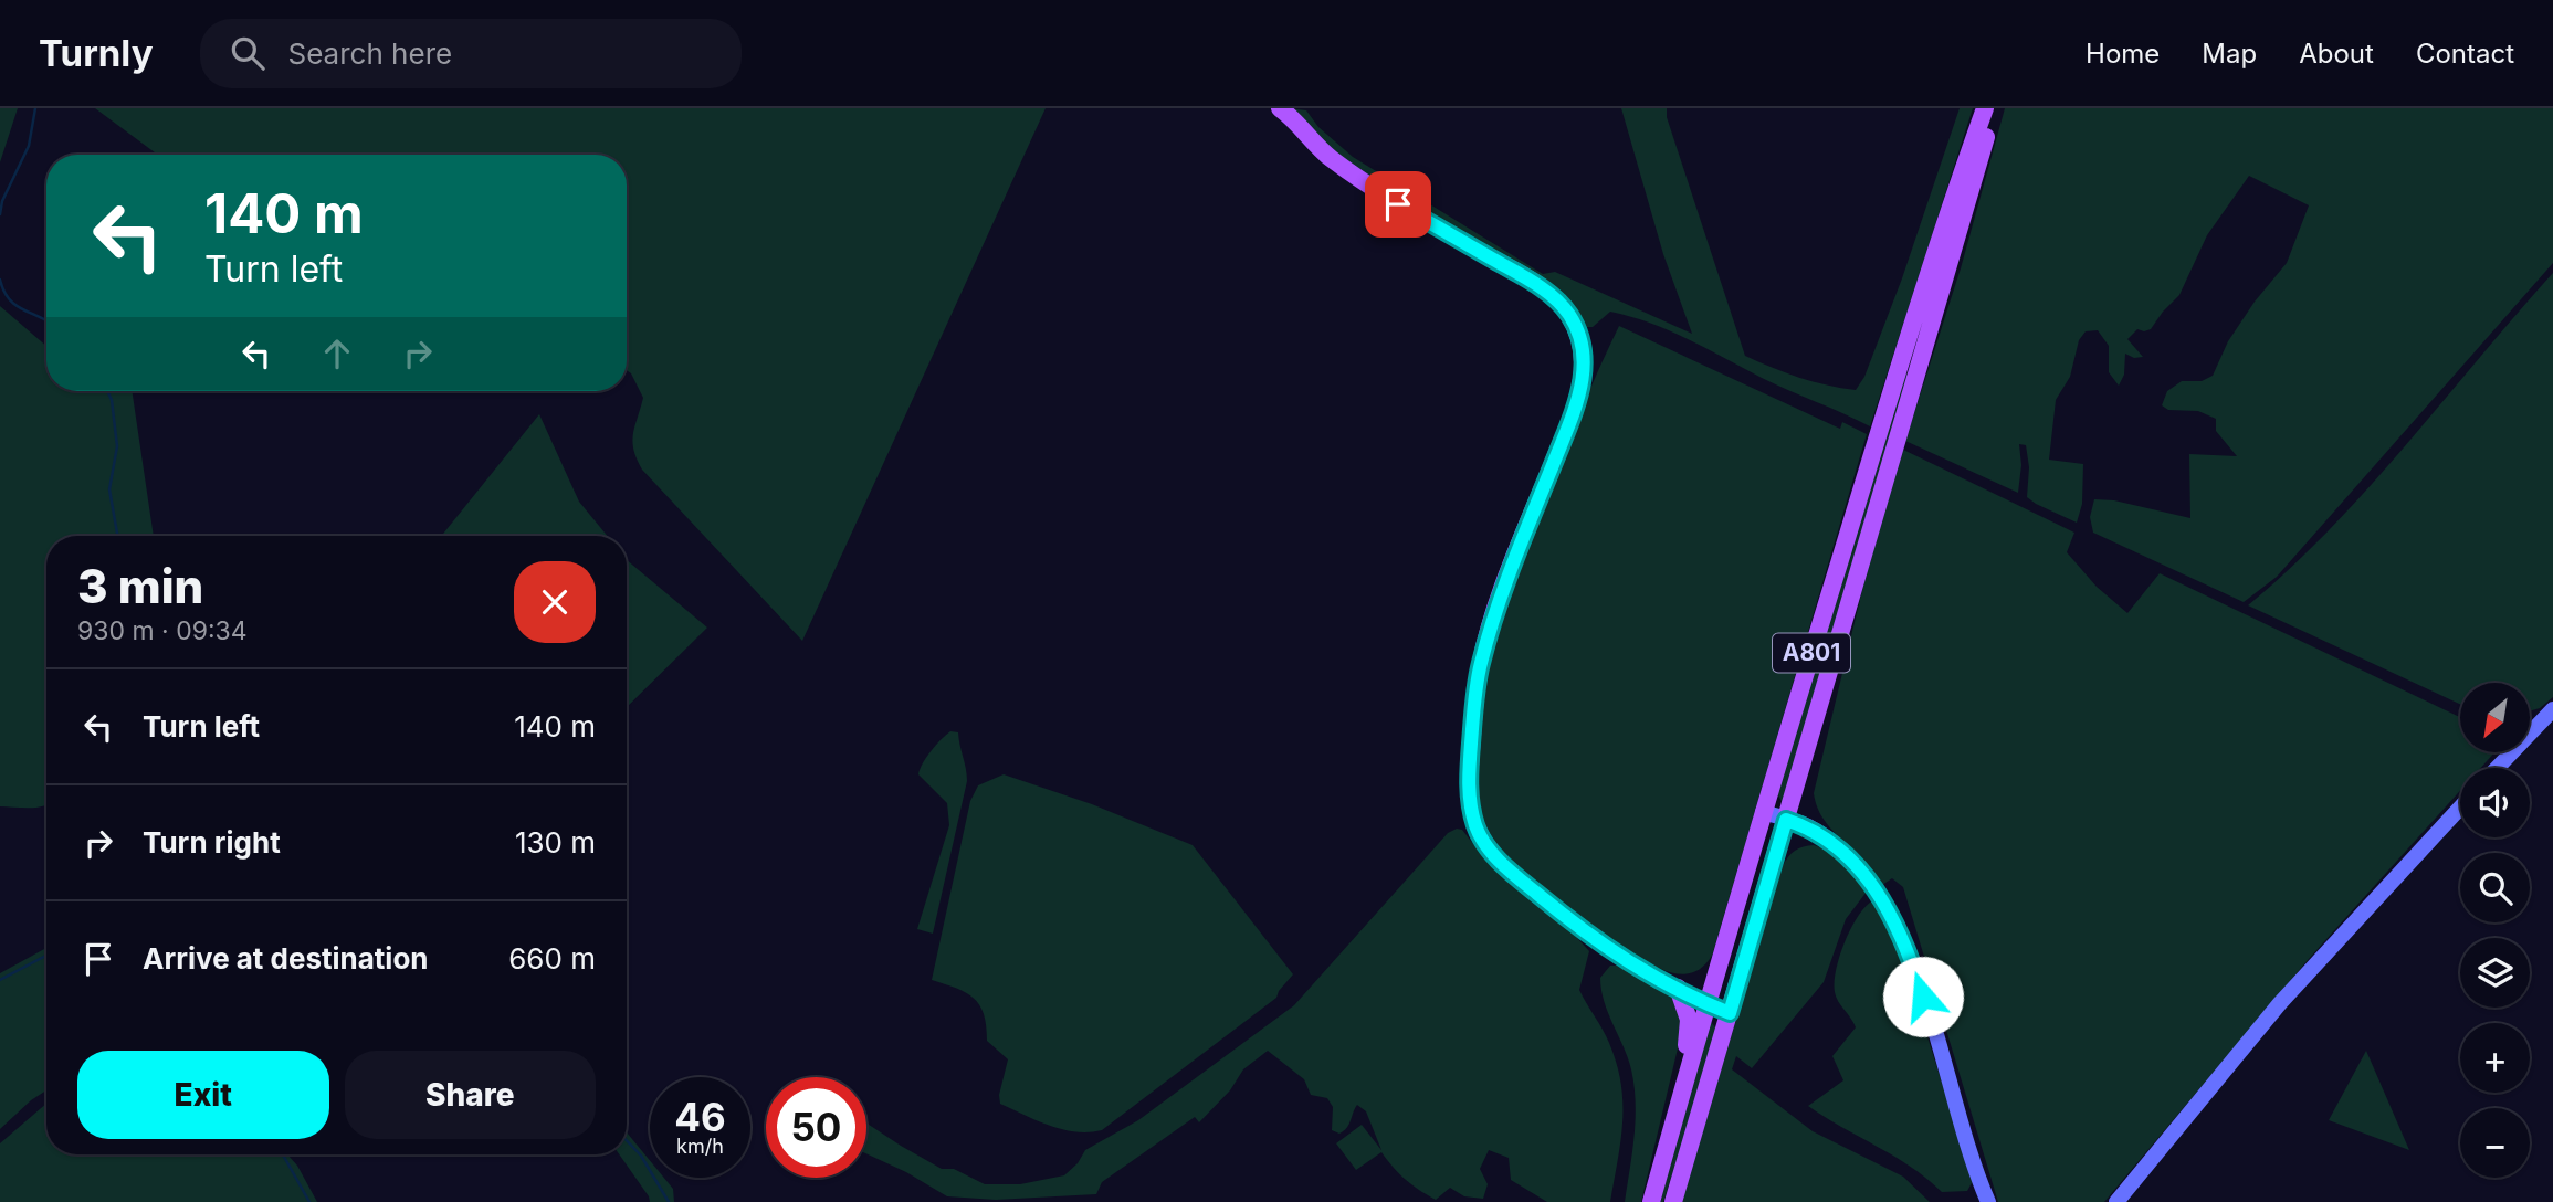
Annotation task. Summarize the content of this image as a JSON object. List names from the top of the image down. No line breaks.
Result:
{"streets":{"main road":["A801"]},"north":"bottom left","page":{"header":"Turnly","search":"Search here","nav":["Home","Map","About","Contact"],"turn":["140 m","Turn left"],"heading":["3 min","930 m · 09:34"],"list":[{"name":"Turn left","value":"140 m"},{"name":"Turn right","value":"130 m"},{"name":"Arrive at destination","value":"660 m"}],"map_buttons":["+","−"],"buttons":["Exit","Share"],"speed":"46 km/h","limit":"50"}}
